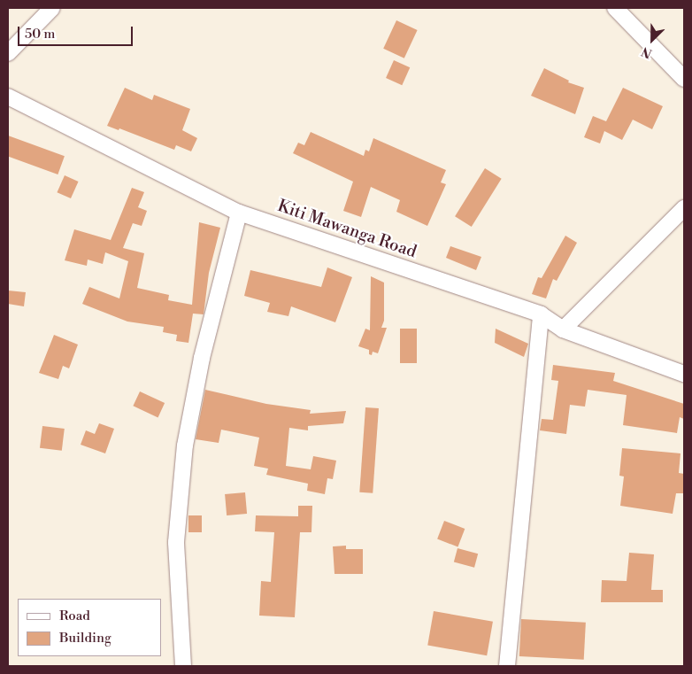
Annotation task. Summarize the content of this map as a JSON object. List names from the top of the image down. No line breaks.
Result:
{"streets":{"street":["Kiti Mawanga Road"]},"legend":["Road","Building"],"scale_bar":"50 m","north":"bottom left"}
